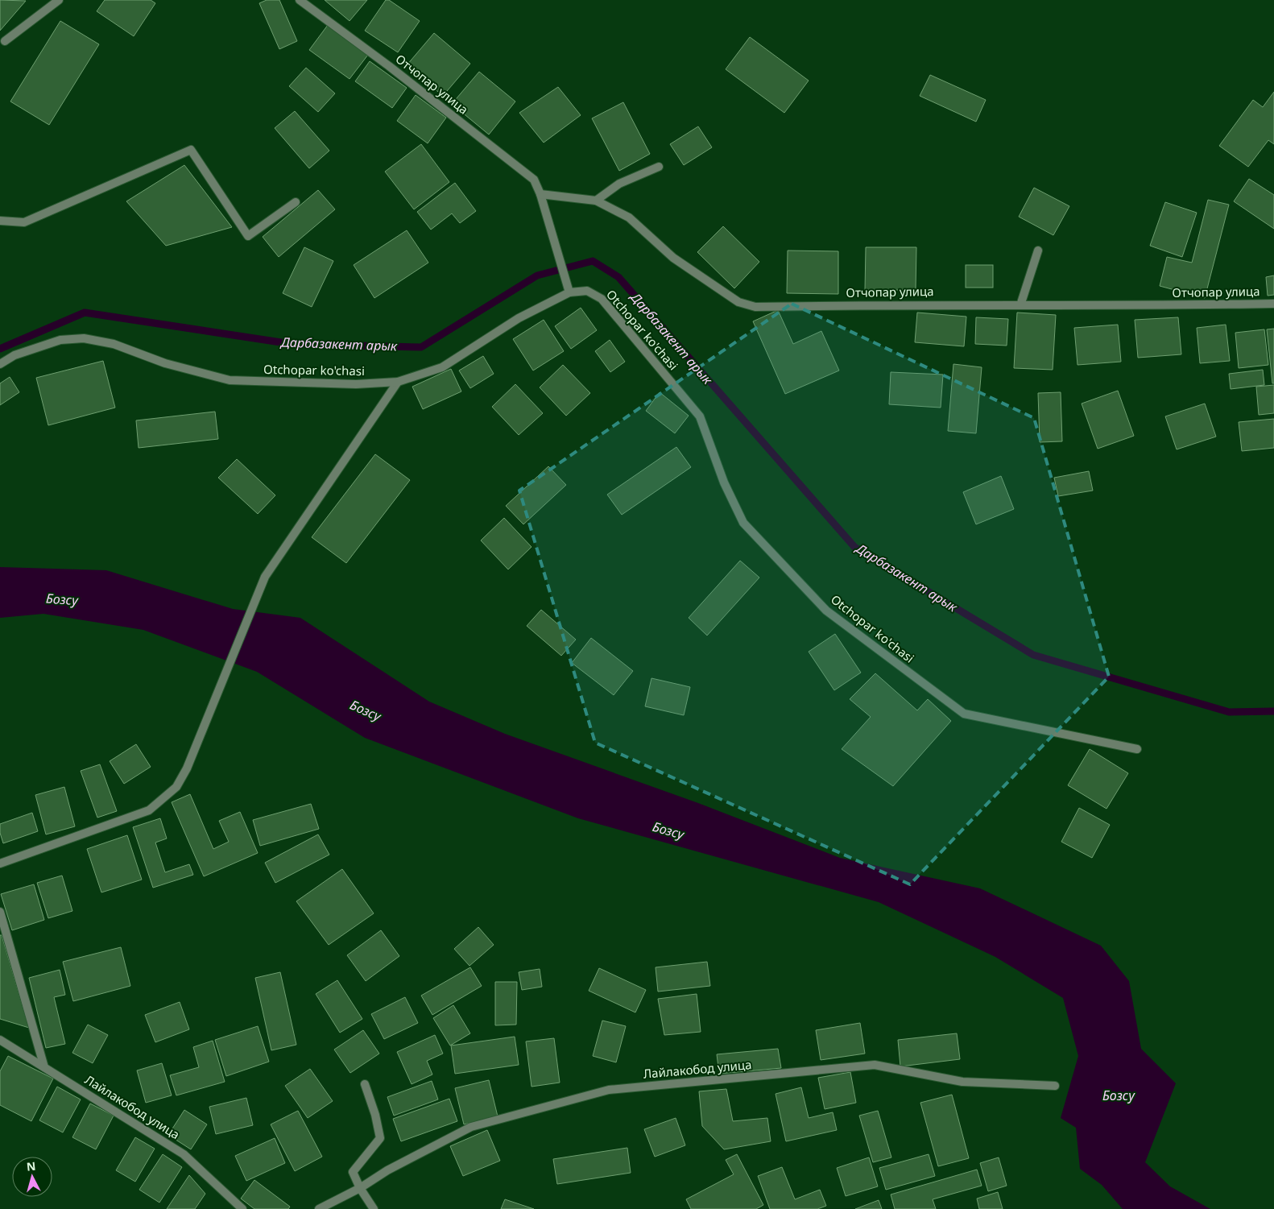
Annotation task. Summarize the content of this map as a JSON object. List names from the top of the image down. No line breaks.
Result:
{"streets":{"street":["Отчопар улица","Otchopar ko'chasi","Лайлакобод улица"]},"crossings":[["Отчопар улица","Otchopar ko'chasi"]],"water":["Дарбазакент арык","Бозсу"],"north":"top"}
